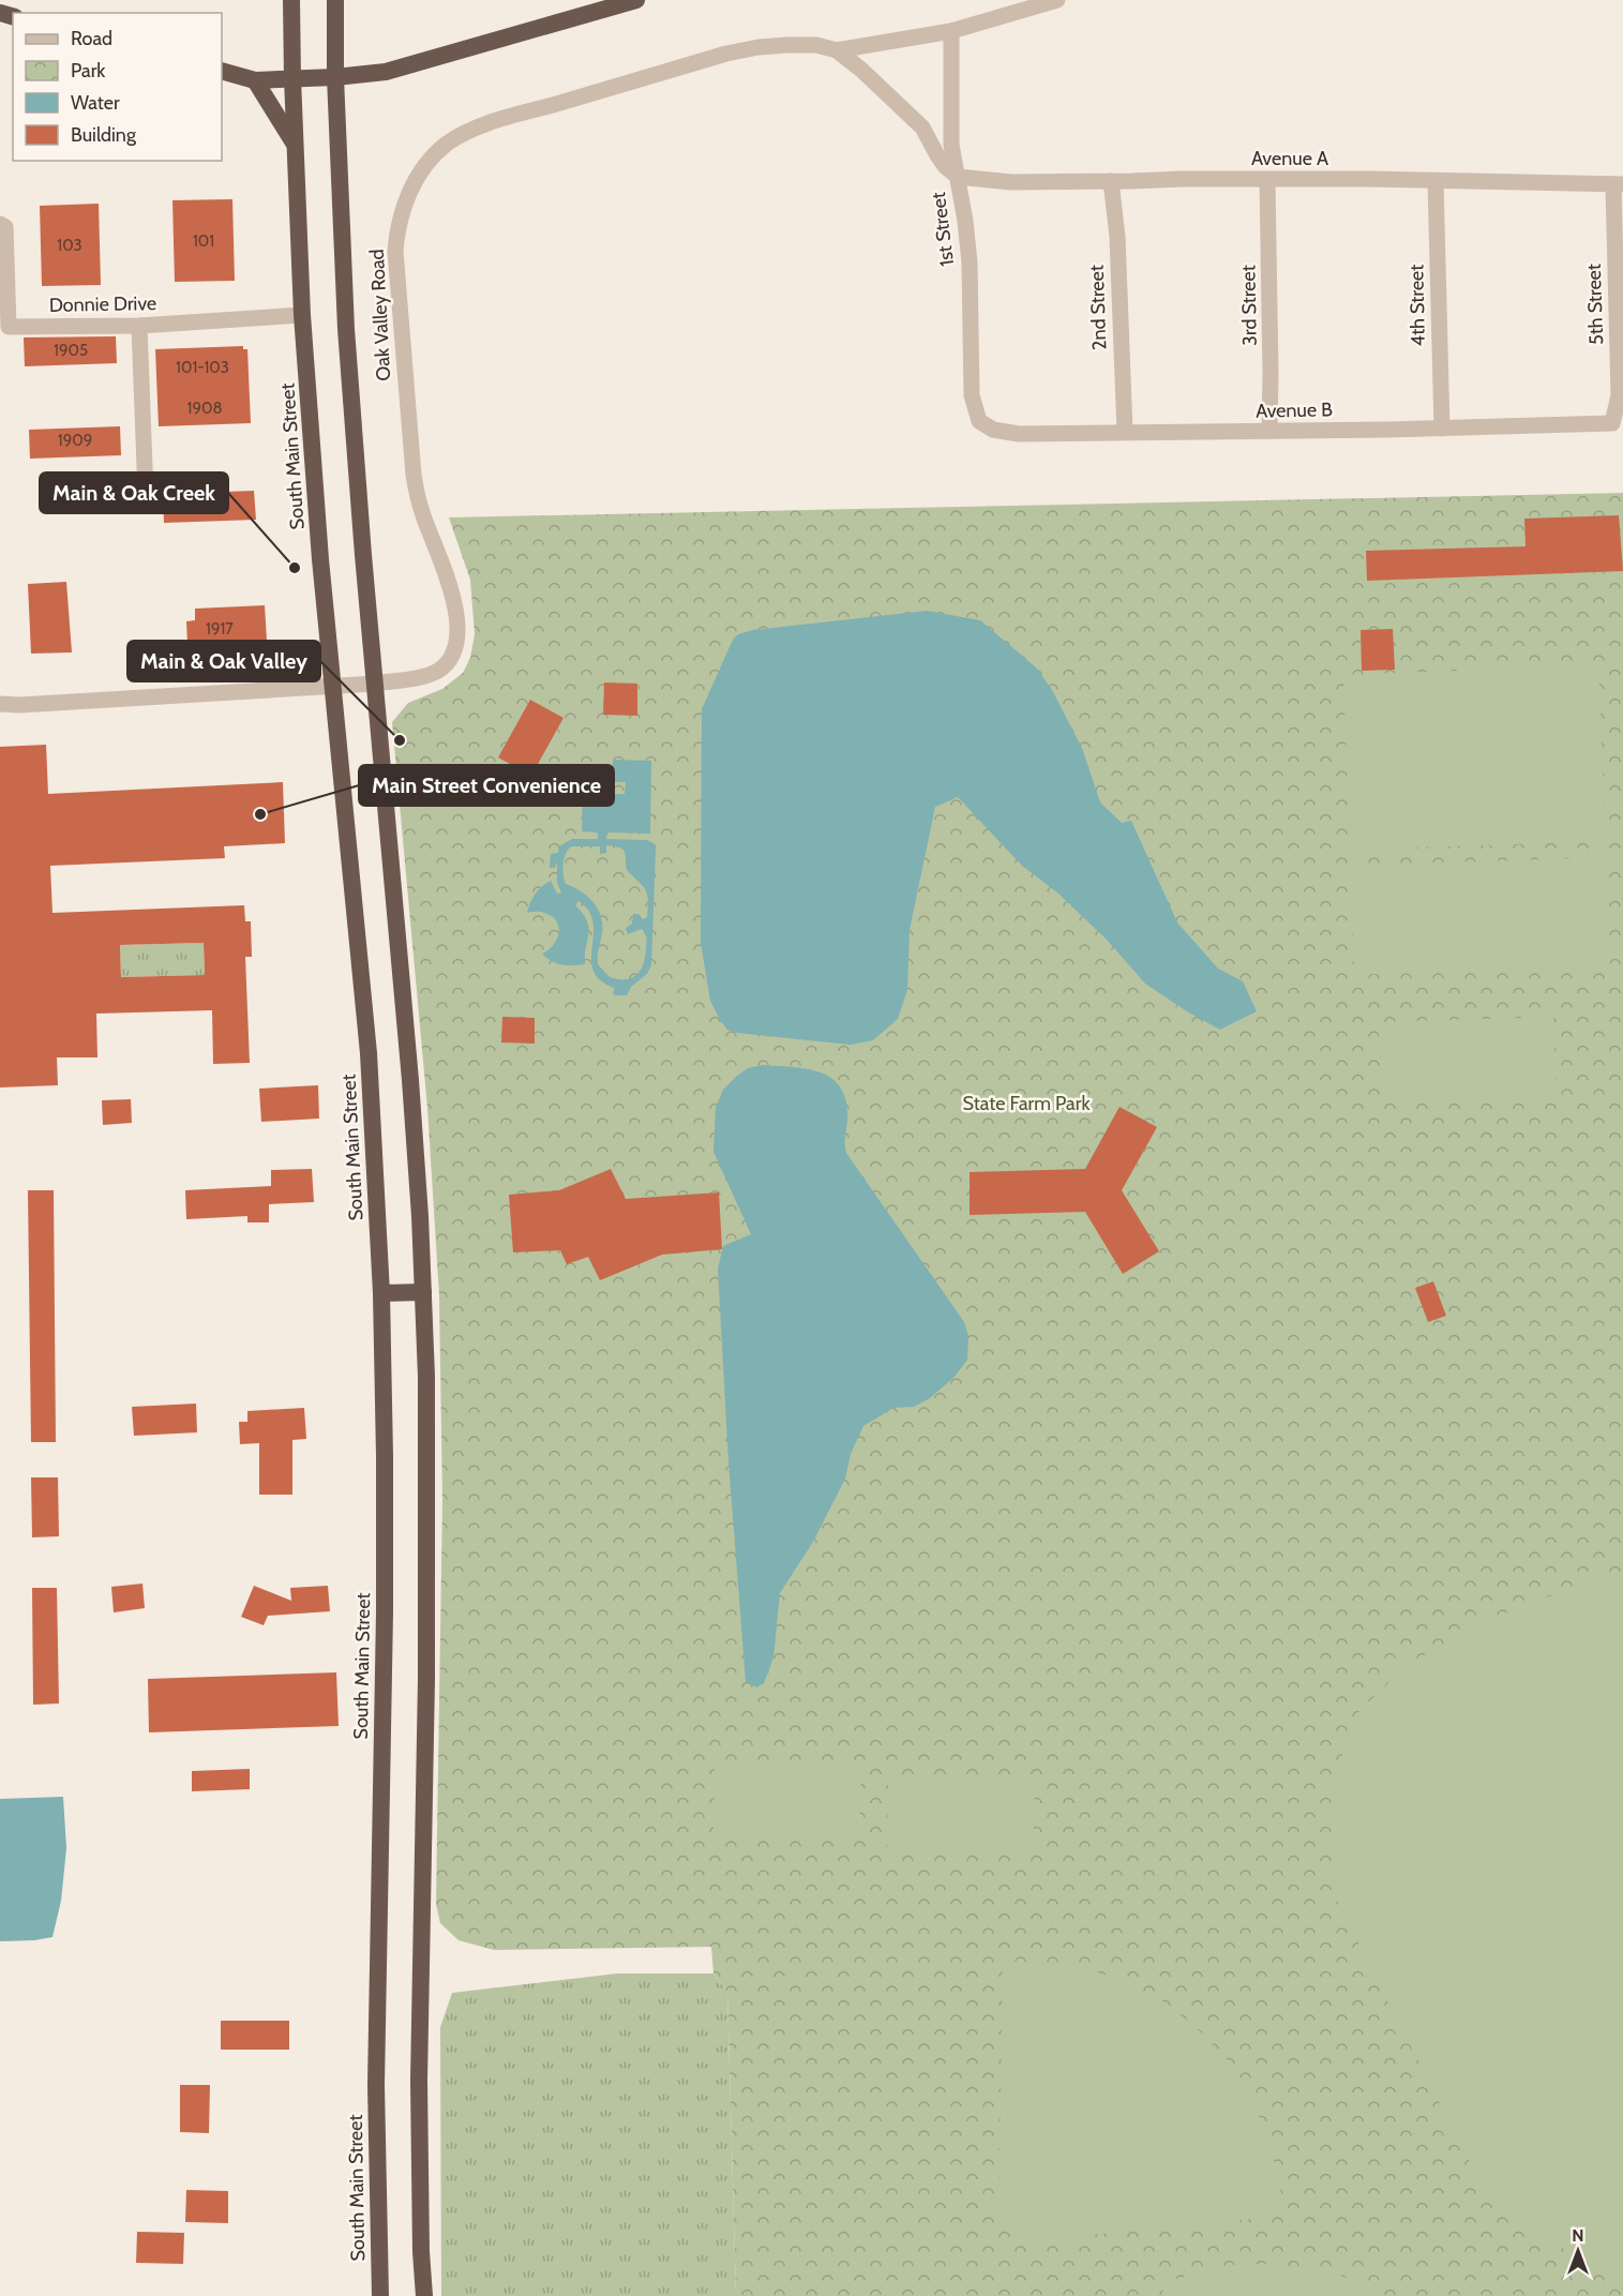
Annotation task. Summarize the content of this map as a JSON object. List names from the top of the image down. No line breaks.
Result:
{"streets":{"highway":["South Main Street"],"street":["Avenue A","1st Street","Donnie Drive","5th Street","3rd Street","4th Street","2nd Street","Oak Valley Road","Avenue B"]},"crossings":[["Avenue A","1st Street"],["Avenue A","5th Street"],["Avenue A","3rd Street"],["Avenue A","4th Street"],["Avenue A","2nd Street"],["Avenue A","Oak Valley Road"],["1st Street","Oak Valley Road"],["1st Street","Avenue B"],["Donnie Drive","South Main Street"],["5th Street","Avenue B"],["3rd Street","Avenue B"],["4th Street","Avenue B"],["2nd Street","Avenue B"],["Oak Valley Road","South Main Street"]],"parks":["State Farm Park"],"places":["Main & Oak Creek","Main & Oak Valley","Main Street Convenience"],"house_numbers":["101","103","1905","101-103","1908","1909","1917"],"legend":["Road","Park","Water","Building"],"north":"top"}
